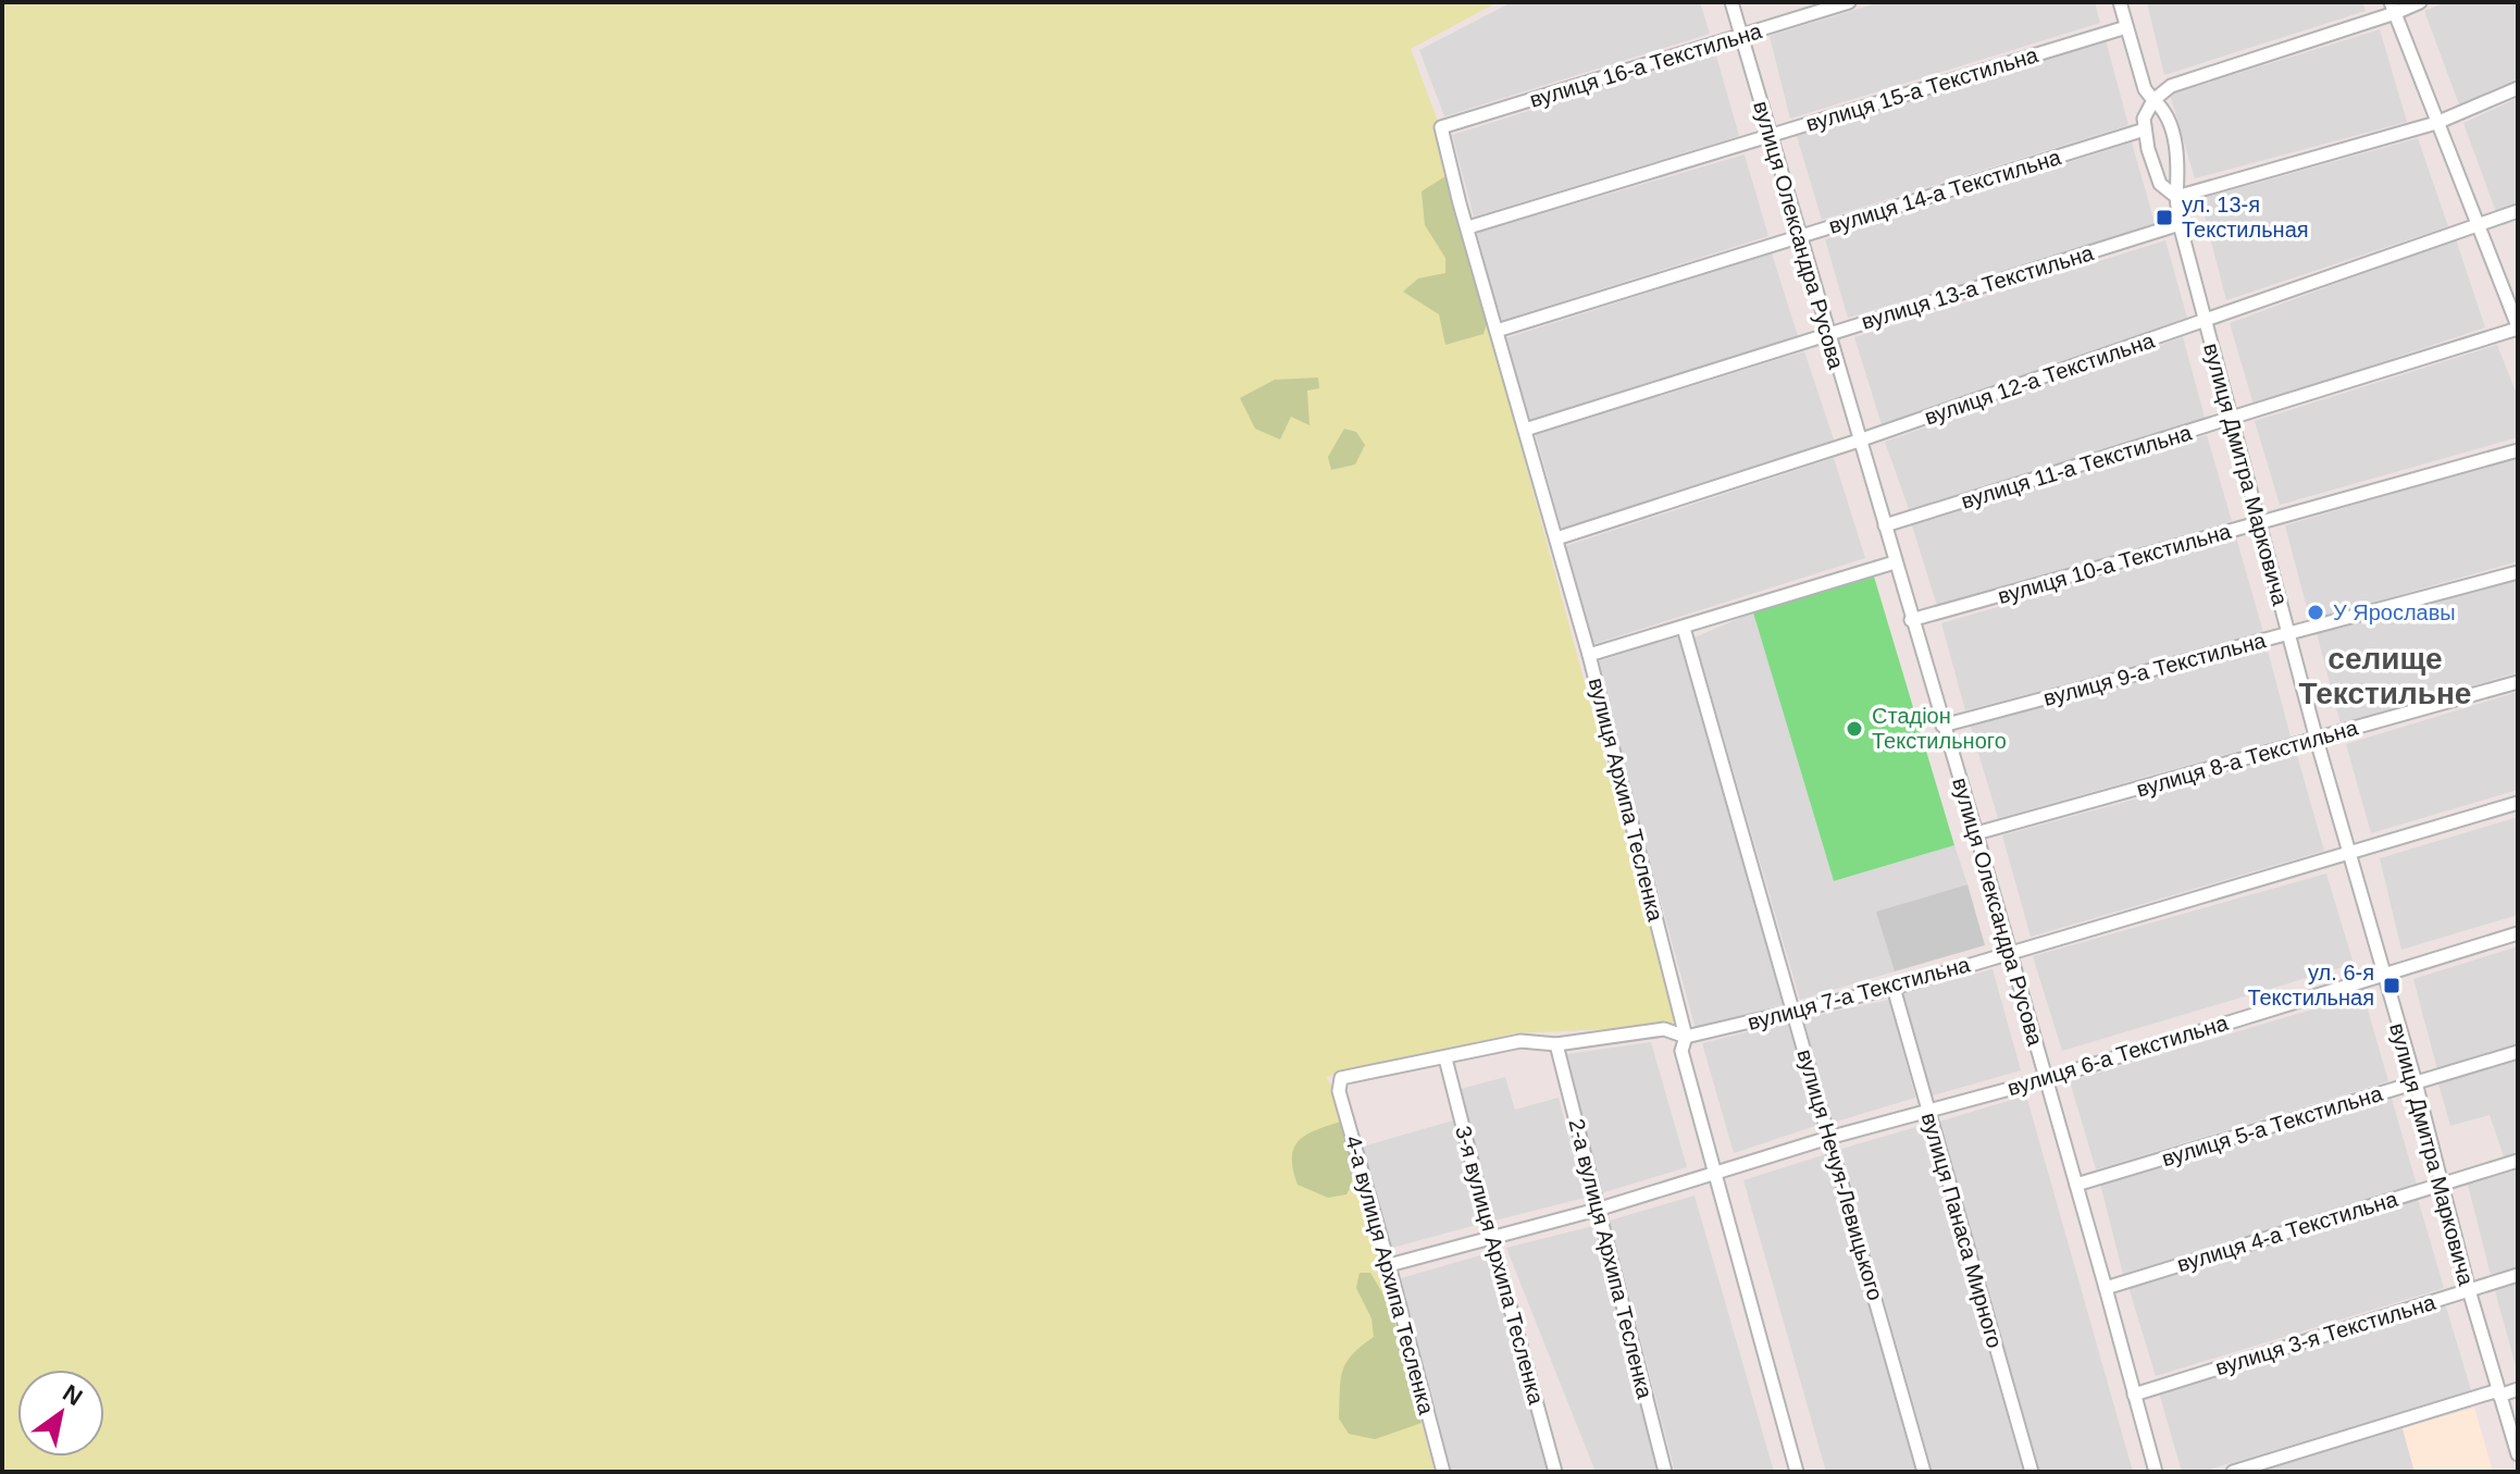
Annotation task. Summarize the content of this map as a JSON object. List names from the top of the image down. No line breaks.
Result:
{"streets":{"street":["вулиця 16-а Текстильна","вулиця 15-а Текстильна","вулиця 14-а Текстильна","вулиця Олександра Русова","вулиця 13-а Текстильна","вулиця 12-а Текстильна","вулиця 11-а Текстильна","вулиця Дмитра Марковича","вулиця 10-а Текстильна","вулиця 9-а Текстильна","вулиця 8-а Текстильна","вулиця Архипа Тесленка","вулиця 7-а Текстильна","вулиця 6-а Текстильна","вулиця 5-а Текстильна","вулиця Нечуя-Левицького","вулиця Панаса Мирного","вулиця 4-а Текстильна","2-а вулиця Архипа Тесленка","3-я вулиця Архипа Тесленка","4-а вулиця Архипа Тесленка","вулиця 3-я Текстильна"]},"crossings":[["вулиця 16-а Текстильна","вулиця Олександра Русова"],["вулиця 16-а Текстильна","вулиця Архипа Тесленка"],["вулиця 15-а Текстильна","вулиця Олександра Русова"],["вулиця 15-а Текстильна","вулиця Дмитра Марковича"],["вулиця 15-а Текстильна","вулиця Архипа Тесленка"],["вулиця 14-а Текстильна","вулиця Олександра Русова"],["вулиця 14-а Текстильна","вулиця Дмитра Марковича"],["вулиця 14-а Текстильна","вулиця Архипа Тесленка"],["вулиця Олександра Русова","вулиця 13-а Текстильна"],["вулиця Олександра Русова","вулиця 12-а Текстильна"],["вулиця Олександра Русова","вулиця 11-а Текстильна"],["вулиця Олександра Русова","вулиця 10-а Текстильна"],["вулиця Олександра Русова","вулиця 9-а Текстильна"],["вулиця Олександра Русова","вулиця 8-а Текстильна"],["вулиця Олександра Русова","вулиця 7-а Текстильна"],["вулиця Олександра Русова","вулиця 6-а Текстильна"],["вулиця Олександра Русова","вулиця 5-а Текстильна"],["вулиця Олександра Русова","вулиця 4-а Текстильна"],["вулиця Олександра Русова","вулиця 3-я Текстильна"],["вулиця 13-а Текстильна","вулиця Дмитра Марковича"],["вулиця 13-а Текстильна","вулиця Архипа Тесленка"],["вулиця 12-а Текстильна","вулиця Дмитра Марковича"],["вулиця 12-а Текстильна","вулиця Архипа Тесленка"],["вулиця 11-а Текстильна","вулиця Дмитра Марковича"],["вулиця Дмитра Марковича","вулиця 10-а Текстильна"],["вулиця Дмитра Марковича","вулиця 9-а Текстильна"],["вулиця Дмитра Марковича","вулиця 8-а Текстильна"],["вулиця Дмитра Марковича","вулиця 7-а Текстильна"],["вулиця Дмитра Марковича","вулиця 6-а Текстильна"],["вулиця Дмитра Марковича","вулиця 5-а Текстильна"],["вулиця Дмитра Марковича","вулиця 4-а Текстильна"],["вулиця Дмитра Марковича","вулиця 3-я Текстильна"],["вулиця Архипа Тесленка","вулиця 7-а Текстильна"],["вулиця Архипа Тесленка","вулиця 6-а Текстильна"],["вулиця 7-а Текстильна","вулиця Нечуя-Левицького"],["вулиця 7-а Текстильна","вулиця Панаса Мирного"],["вулиця 7-а Текстильна","2-а вулиця Архипа Тесленка"],["вулиця 7-а Текстильна","3-я вулиця Архипа Тесленка"],["вулиця 7-а Текстильна","4-а вулиця Архипа Тесленка"],["вулиця 6-а Текстильна","вулиця Нечуя-Левицького"],["вулиця 6-а Текстильна","вулиця Панаса Мирного"],["вулиця 6-а Текстильна","2-а вулиця Архипа Тесленка"],["вулиця 6-а Текстильна","3-я вулиця Архипа Тесленка"],["вулиця 6-а Текстильна","4-а вулиця Архипа Тесленка"]],"districts":["селище Текстильне"],"places":{"transit":["ул. 13-я Текстильная","ул. 6-я Текстильная"],"other":["У Ярославы","Стадіон Текстильного"]},"north":"top right"}
